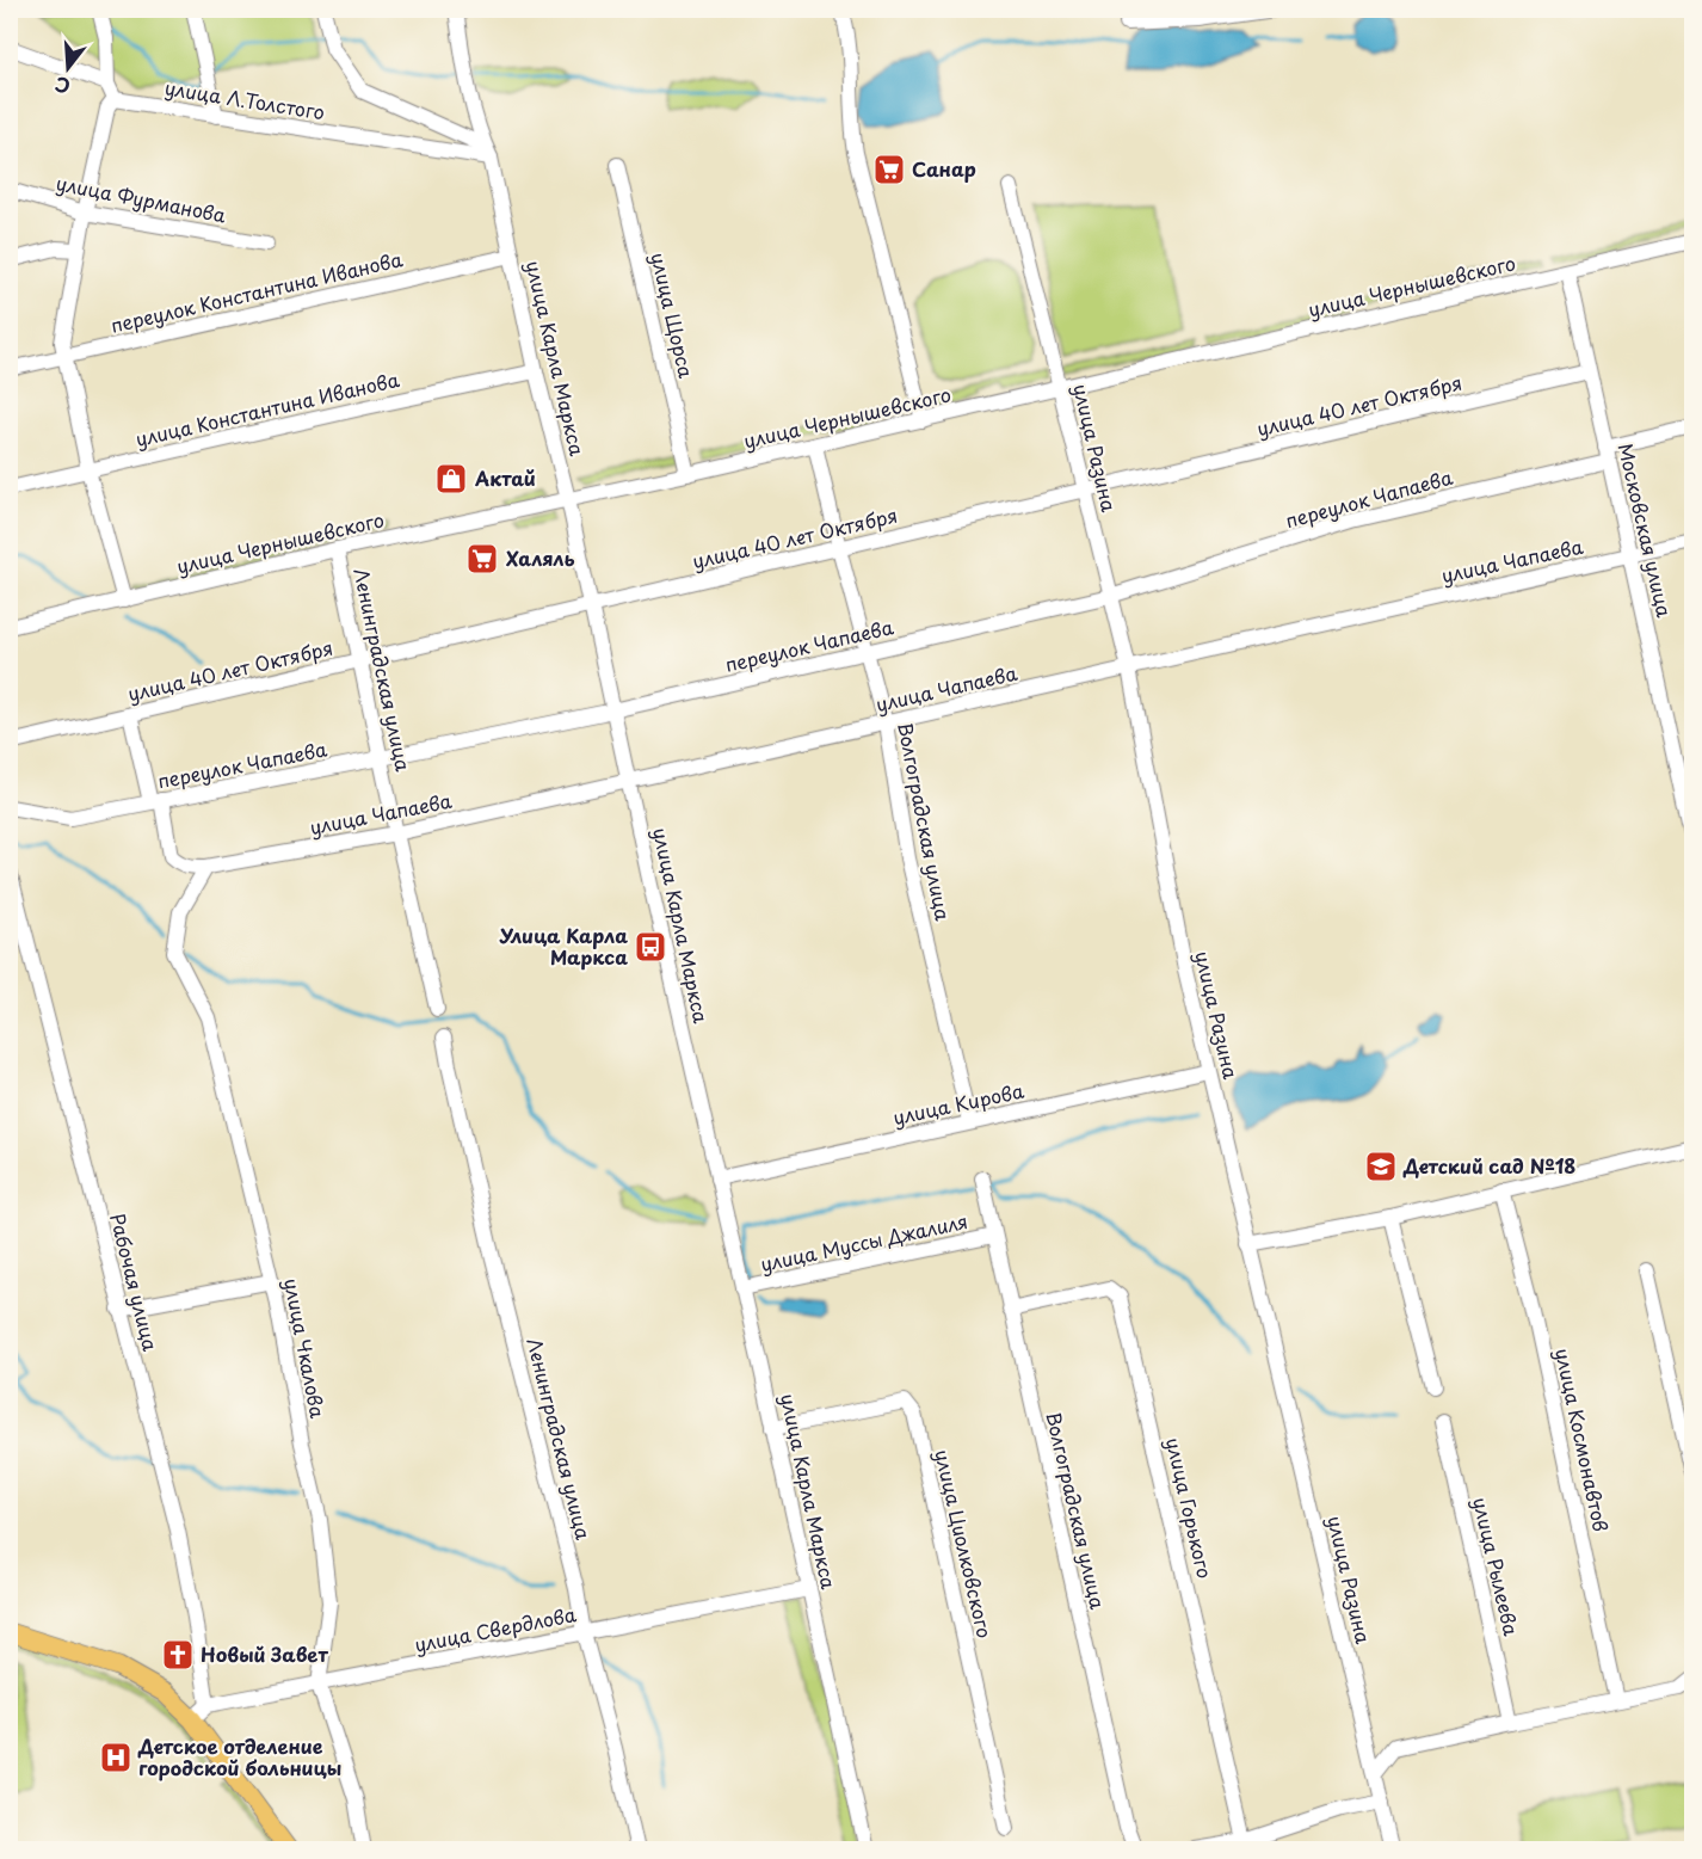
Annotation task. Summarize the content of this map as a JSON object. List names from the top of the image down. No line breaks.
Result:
{"streets":{"street":["улица Л.Толстого","улица Фурманова","улица Чернышевского","переулок Константина Иванова","улица Щорса","улица Карла Маркса","улица 40 лет Октября","улица Константина Иванова","улица Разина","переулок Чапаева","Московская улица","улица Чапаева","Ленинградская улица","Волгоградская улица","улица Кирова","улица Муссы Джалиля","Рабочая улица","улица Чкалова","улица Космонавтов","улица Горького","улица Циолковского","улица Рылеева","улица Свердлова"]},"crossings":[["улица Л.Толстого","улица Карла Маркса"],["улица Чернышевского","улица Щорса"],["улица Чернышевского","улица Карла Маркса"],["улица Чернышевского","улица Разина"],["улица Чернышевского","Московская улица"],["улица Чернышевского","Ленинградская улица"],["улица Чернышевского","Волгоградская улица"],["переулок Константина Иванова","улица Карла Маркса"],["улица Карла Маркса","улица 40 лет Октября"],["улица Карла Маркса","улица Константина Иванова"],["улица Карла Маркса","переулок Чапаева"],["улица Карла Маркса","улица Чапаева"],["улица Карла Маркса","улица Кирова"],["улица Карла Маркса","улица Муссы Джалиля"],["улица Карла Маркса","улица Циолковского"],["улица Карла Маркса","улица Свердлова"],["улица 40 лет Октября","улица Разина"],["улица 40 лет Октября","Московская улица"],["улица 40 лет Октября","Ленинградская улица"],["улица 40 лет Октября","Волгоградская улица"],["улица Разина","переулок Чапаева"],["улица Разина","улица Чапаева"],["улица Разина","улица Кирова"],["переулок Чапаева","Московская улица"],["переулок Чапаева","Ленинградская улица"],["переулок Чапаева","Волгоградская улица"],["Московская улица","улица Чапаева"],["улица Чапаева","Ленинградская улица"],["улица Чапаева","Волгоградская улица"],["улица Чапаева","улица Чкалова"],["Ленинградская улица","улица Свердлова"],["Волгоградская улица","улица Кирова"],["Волгоградская улица","улица Муссы Джалиля"],["Волгоградская улица","улица Горького"],["Рабочая улица","улица Свердлова"],["улица Чкалова","улица Свердлова"]],"places":{"supermarket":["Санар","Халяль"],"shop":["Актай"],"bus stop":["Улица Карла Маркса"],"school or university":["Детский сад №18"],"church":["Новый Завет"],"hospital":["Детское отделение городской больницы"]},"north":"bottom"}
